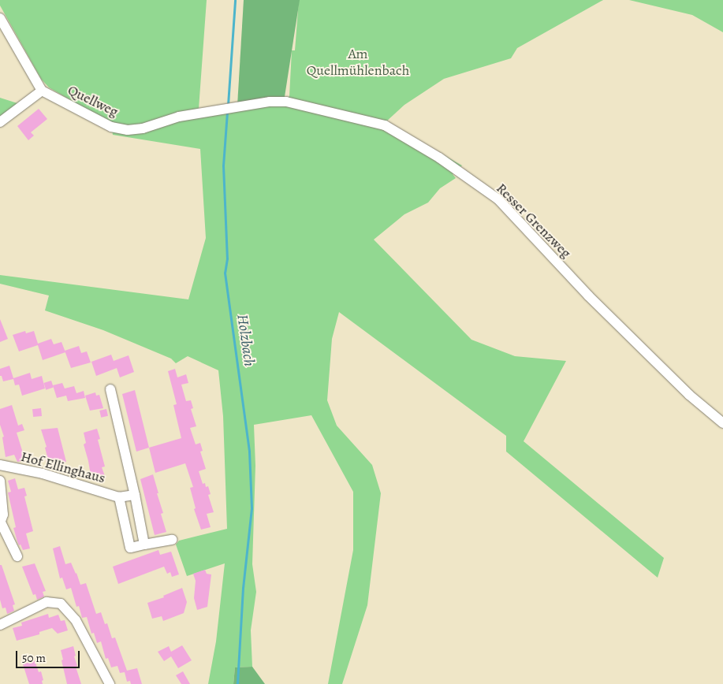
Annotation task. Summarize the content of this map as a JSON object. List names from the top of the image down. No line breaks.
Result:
{"streets":{"street":["Quellweg","Resser Grenzweg","Hof Ellinghaus"]},"crossings":[["Quellweg","Resser Grenzweg"]],"water":["Holzbach"],"parks":["Am Quellmühlenbach"],"scale_bar":"50 m"}
